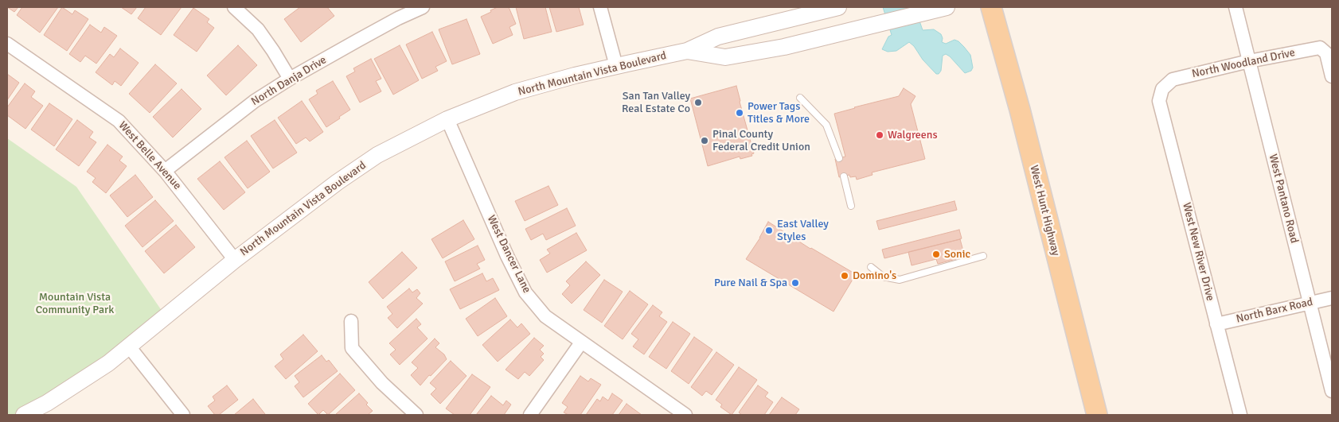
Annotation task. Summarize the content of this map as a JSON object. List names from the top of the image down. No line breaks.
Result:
{"streets":{"main road":["West Hunt Highway"],"street":["North Woodland Drive","North Mountain Vista Boulevard","North Danja Drive","West Belle Avenue","West Pantano Road","West New River Drive","West Dancer Lane","North Barx Road"]},"crossings":[["North Woodland Drive","West Pantano Road"],["North Woodland Drive","West New River Drive"],["North Mountain Vista Boulevard","West Belle Avenue"],["North Mountain Vista Boulevard","West Dancer Lane"],["North Danja Drive","West Belle Avenue"],["West Pantano Road","North Barx Road"],["West New River Drive","North Barx Road"]],"parks":["Mountain Vista Community Park"],"places":["San Tan Valley Real Estate Co","Power Tags Titles & More","Walgreens","Pinal County Federal Credit Union","East Valley Styles","Sonic","Domino's","Pure Nail & Spa"]}
